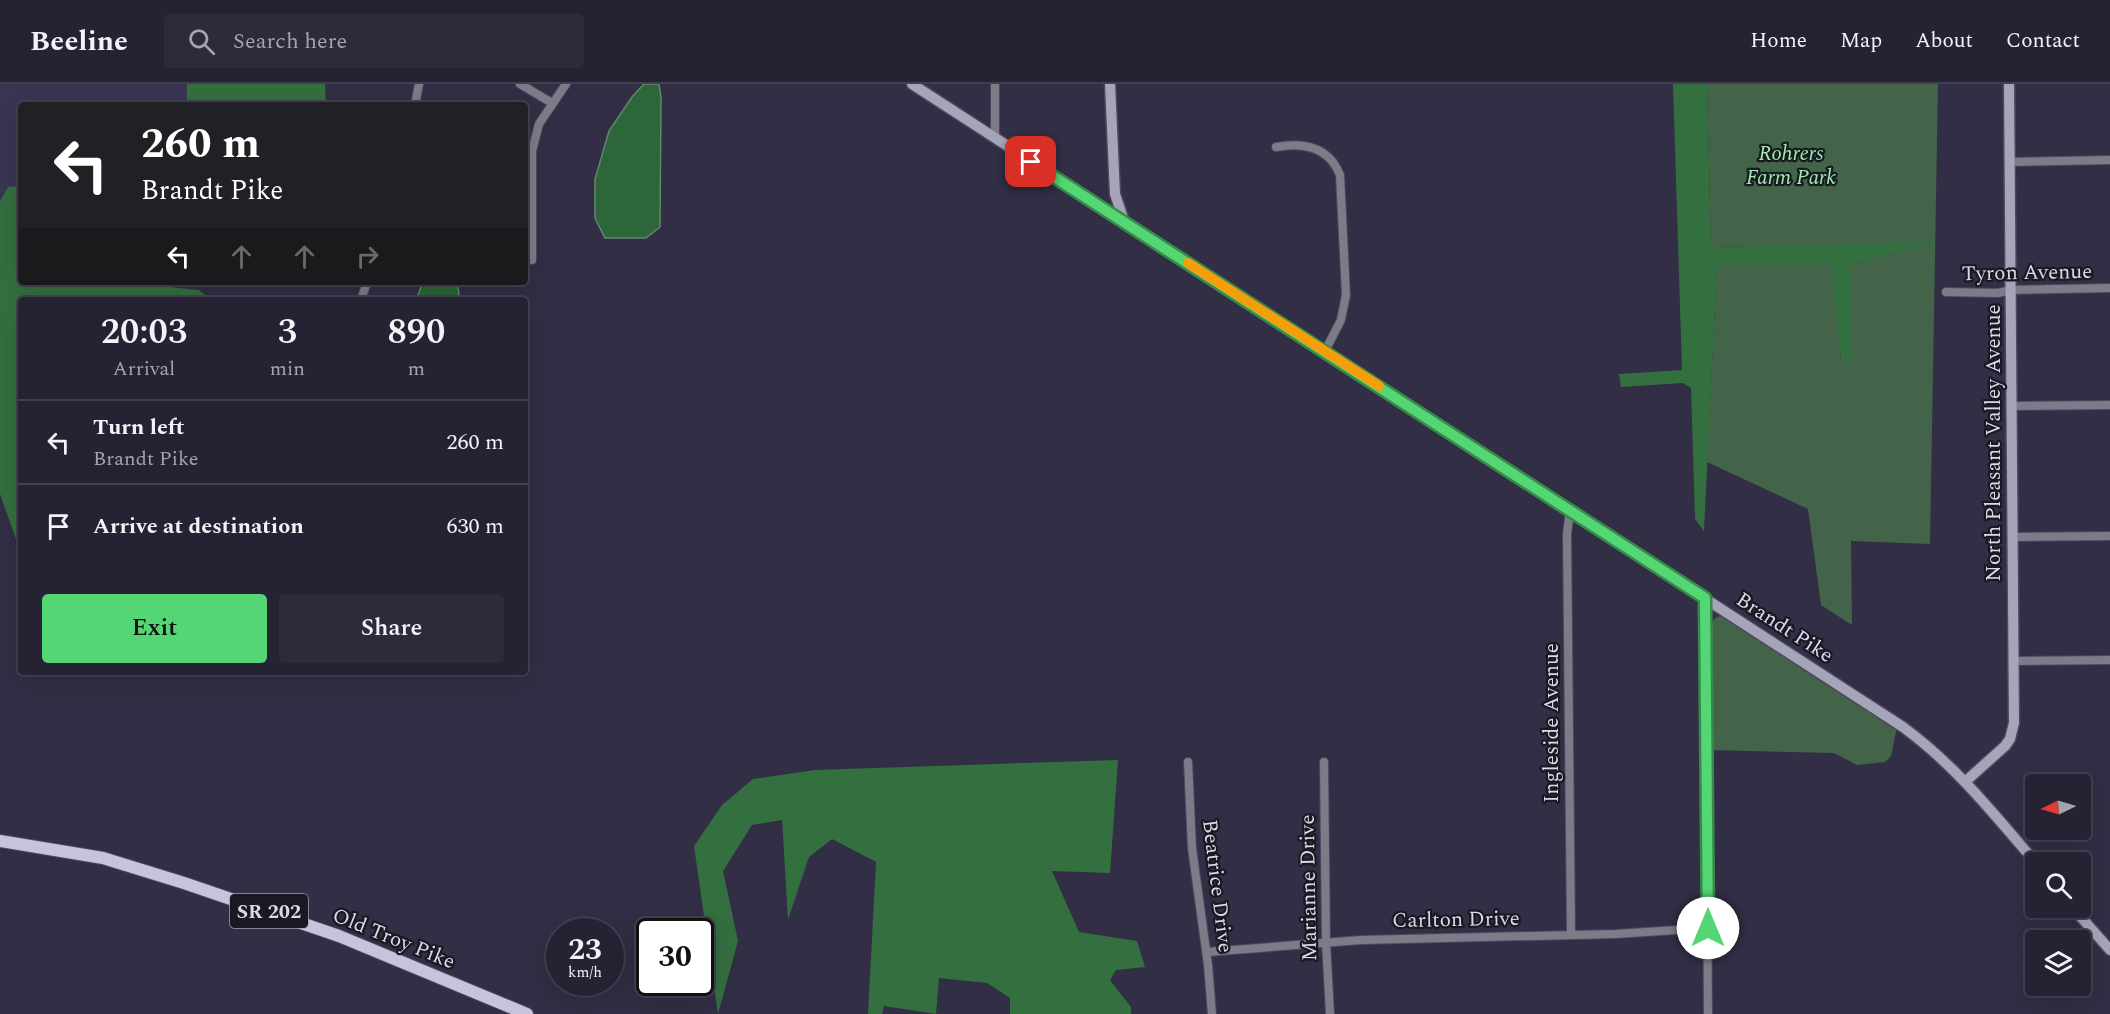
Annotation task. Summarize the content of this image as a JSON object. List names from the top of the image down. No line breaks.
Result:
{"streets":{"main road":["North Pleasant Valley Avenue","Brandt Pike","SR 202","Old Troy Pike"],"street":["Tyron Avenue","Ingleside Avenue","Beatrice Drive","Marianne Drive","Carlton Drive"]},"crossings":[["Tyron Avenue","North Pleasant Valley Avenue"],["North Pleasant Valley Avenue","Brandt Pike"],["Brandt Pike","Ingleside Avenue"],["Ingleside Avenue","Carlton Drive"],["Beatrice Drive","Carlton Drive"],["Marianne Drive","Carlton Drive"]],"parks":["Rohrers Farm Park"],"north":"left","page":{"header":"Beeline","search":"Search here","nav":["Home","Map","About","Contact"],"turn":["260 m","Brandt Pike"],"eta":["20:03","Arrival","3","min","890","m"],"list":[{"name":"Turn left","note":"Brandt Pike","value":"260 m"},{"name":"Arrive at destination","value":"630 m"}],"buttons":["Exit","Share"],"speed":"23 km/h","limit":"30"}}
